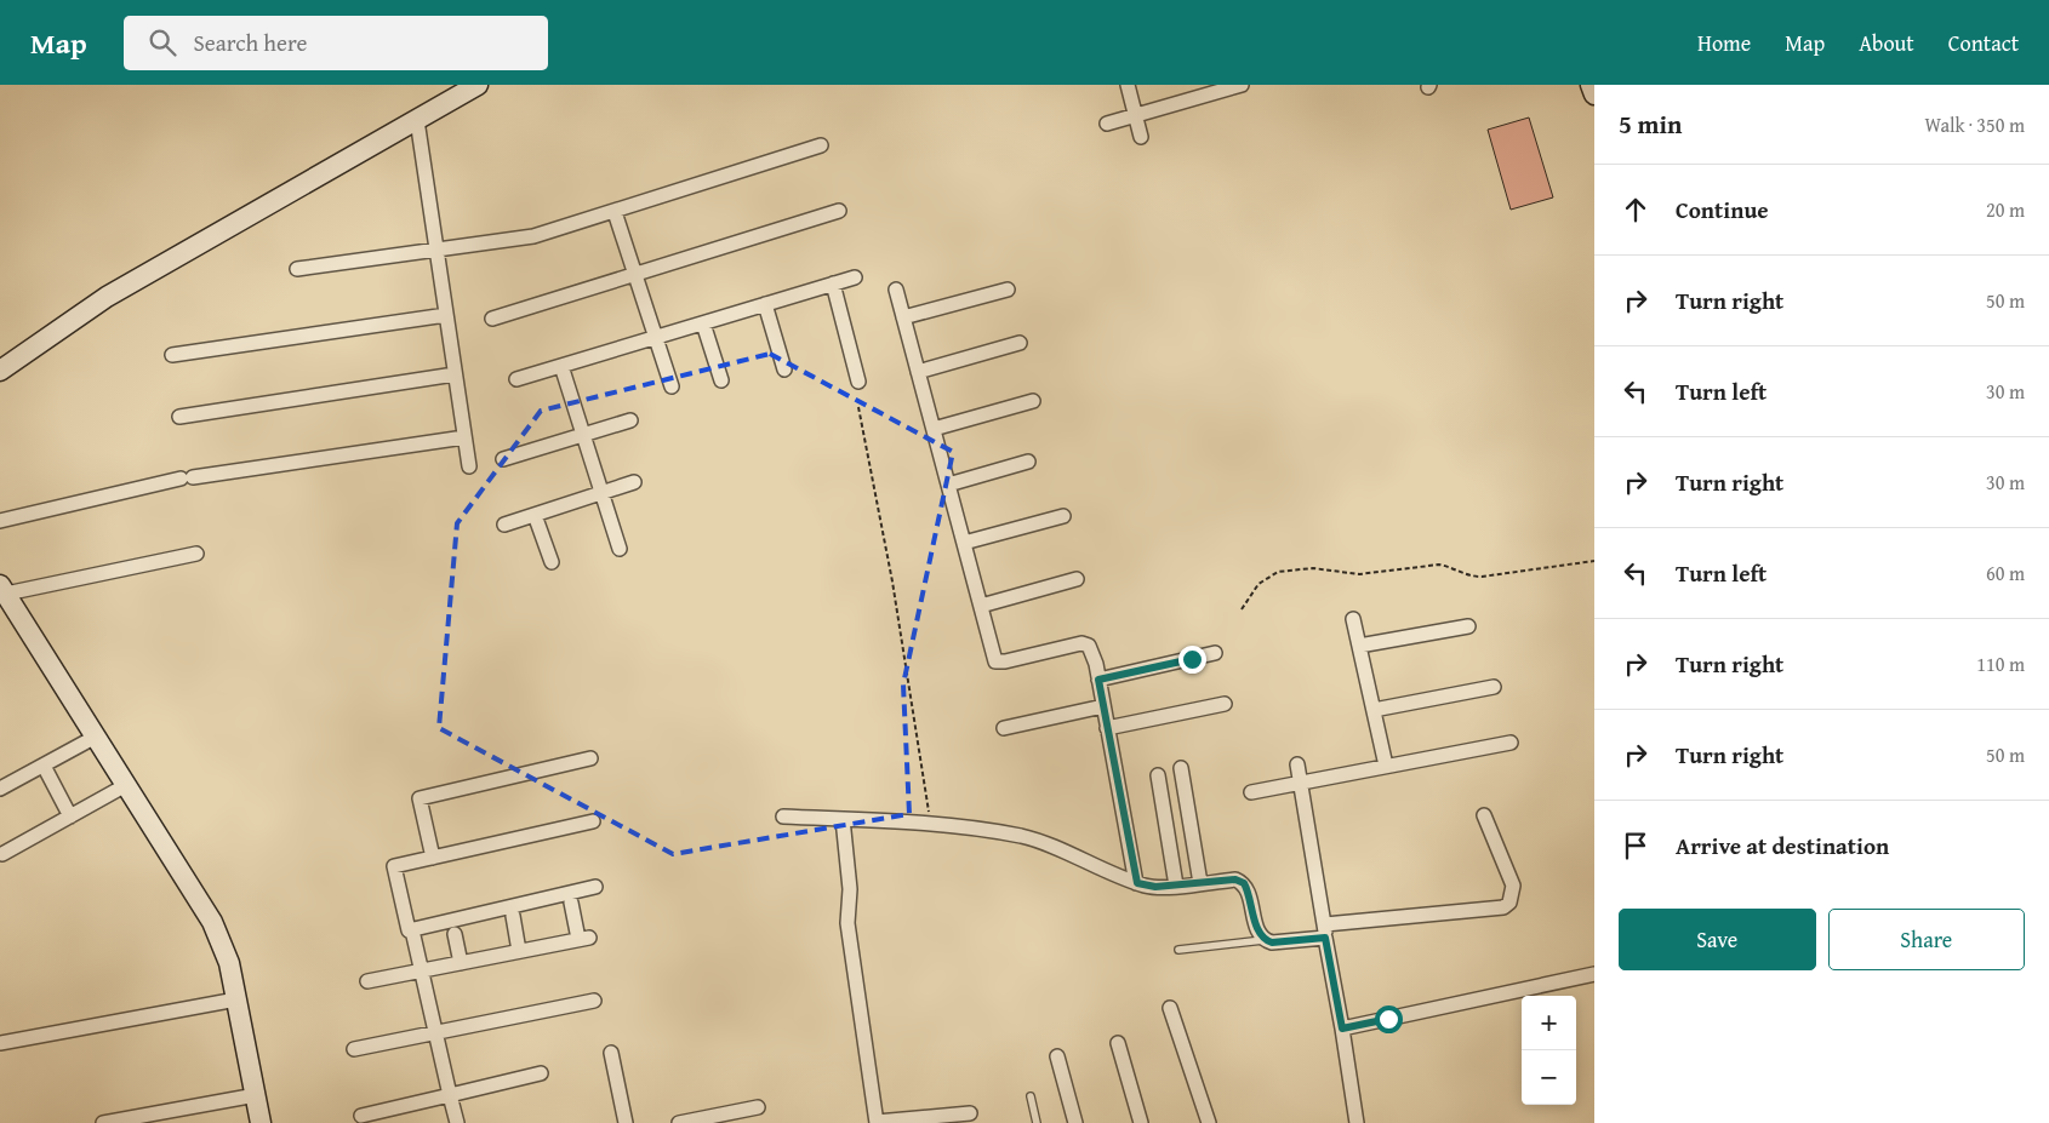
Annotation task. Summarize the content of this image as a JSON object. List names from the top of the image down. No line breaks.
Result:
{"page":{"header":"Map","search":"Search here","nav":["Home","Map","About","Contact"],"heading":["5 min","Walk · 350 m"],"list":[["Continue","20 m"],["Turn right","50 m"],["Turn left","30 m"],["Turn right","30 m"],["Turn left","60 m"],["Turn right","110 m"],["Turn right","50 m"],"Arrive at destination"],"buttons":["Save","Share"],"map_buttons":["+","−"]}}
